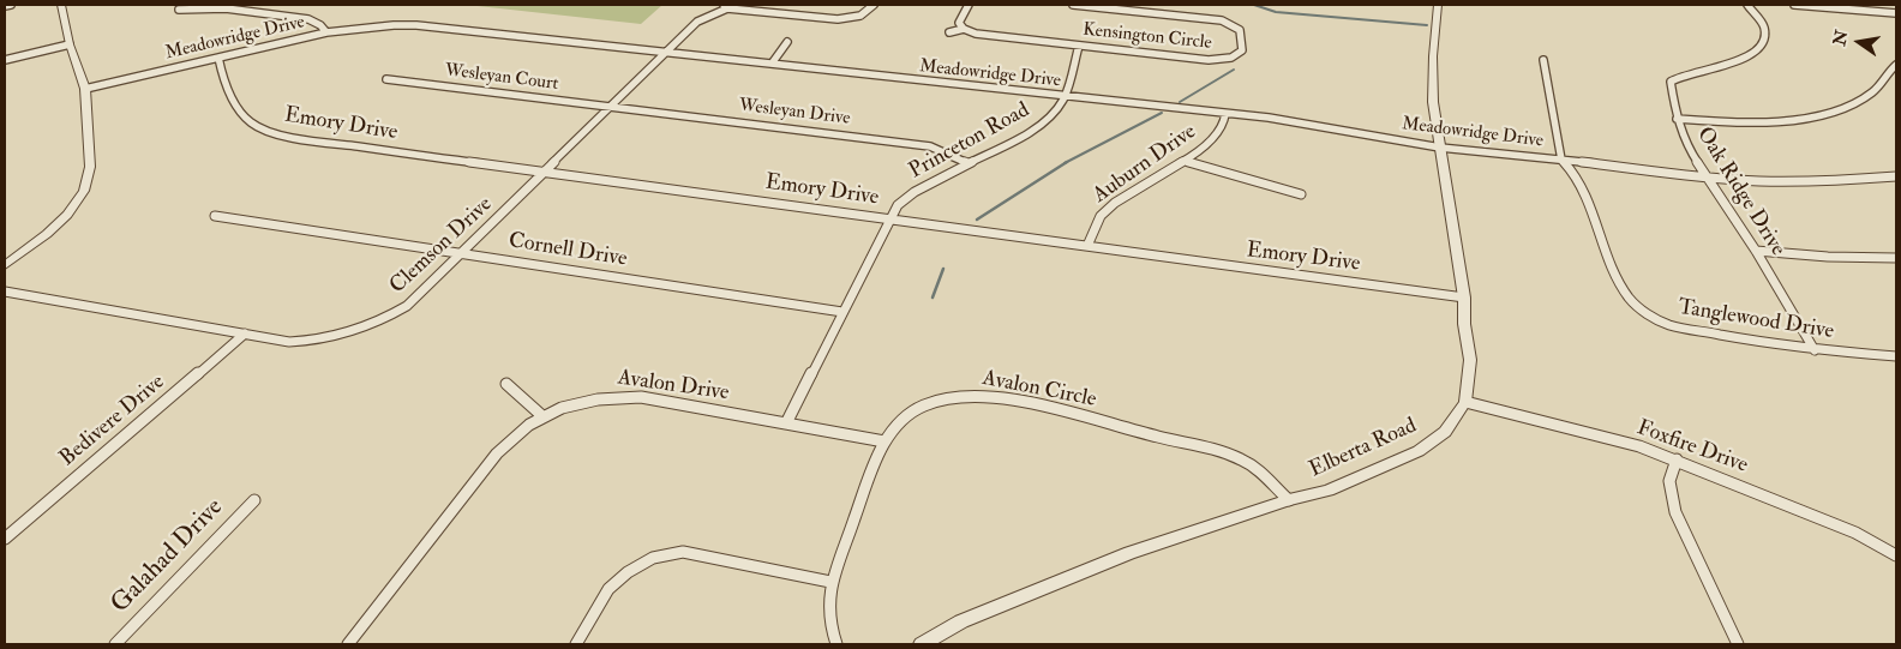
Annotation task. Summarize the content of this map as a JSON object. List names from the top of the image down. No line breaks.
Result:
{"streets":{"street":["Kensington Circle","Meadowridge Drive","Wesleyan Court","Wesleyan Drive","Emory Drive","Princeton Road","Auburn Drive","Oak Ridge Drive","Clemson Drive","Cornell Drive","Tanglewood Drive","Avalon Drive","Avalon Circle","Bedivere Drive","Foxfire Drive","Elberta Road","Galahad Drive"]},"crossings":[["Kensington Circle","Princeton Road"],["Meadowridge Drive","Emory Drive"],["Meadowridge Drive","Princeton Road"],["Meadowridge Drive","Auburn Drive"],["Meadowridge Drive","Oak Ridge Drive"],["Meadowridge Drive","Clemson Drive"],["Meadowridge Drive","Tanglewood Drive"],["Meadowridge Drive","Elberta Road"],["Wesleyan Court","Wesleyan Drive"],["Wesleyan Court","Clemson Drive"],["Wesleyan Drive","Princeton Road"],["Wesleyan Drive","Clemson Drive"],["Emory Drive","Princeton Road"],["Emory Drive","Auburn Drive"],["Emory Drive","Clemson Drive"],["Emory Drive","Elberta Road"],["Princeton Road","Cornell Drive"],["Princeton Road","Avalon Drive"],["Oak Ridge Drive","Tanglewood Drive"],["Clemson Drive","Cornell Drive"],["Clemson Drive","Bedivere Drive"],["Avalon Drive","Avalon Circle"],["Avalon Circle","Elberta Road"],["Foxfire Drive","Elberta Road"]],"north":"left"}
